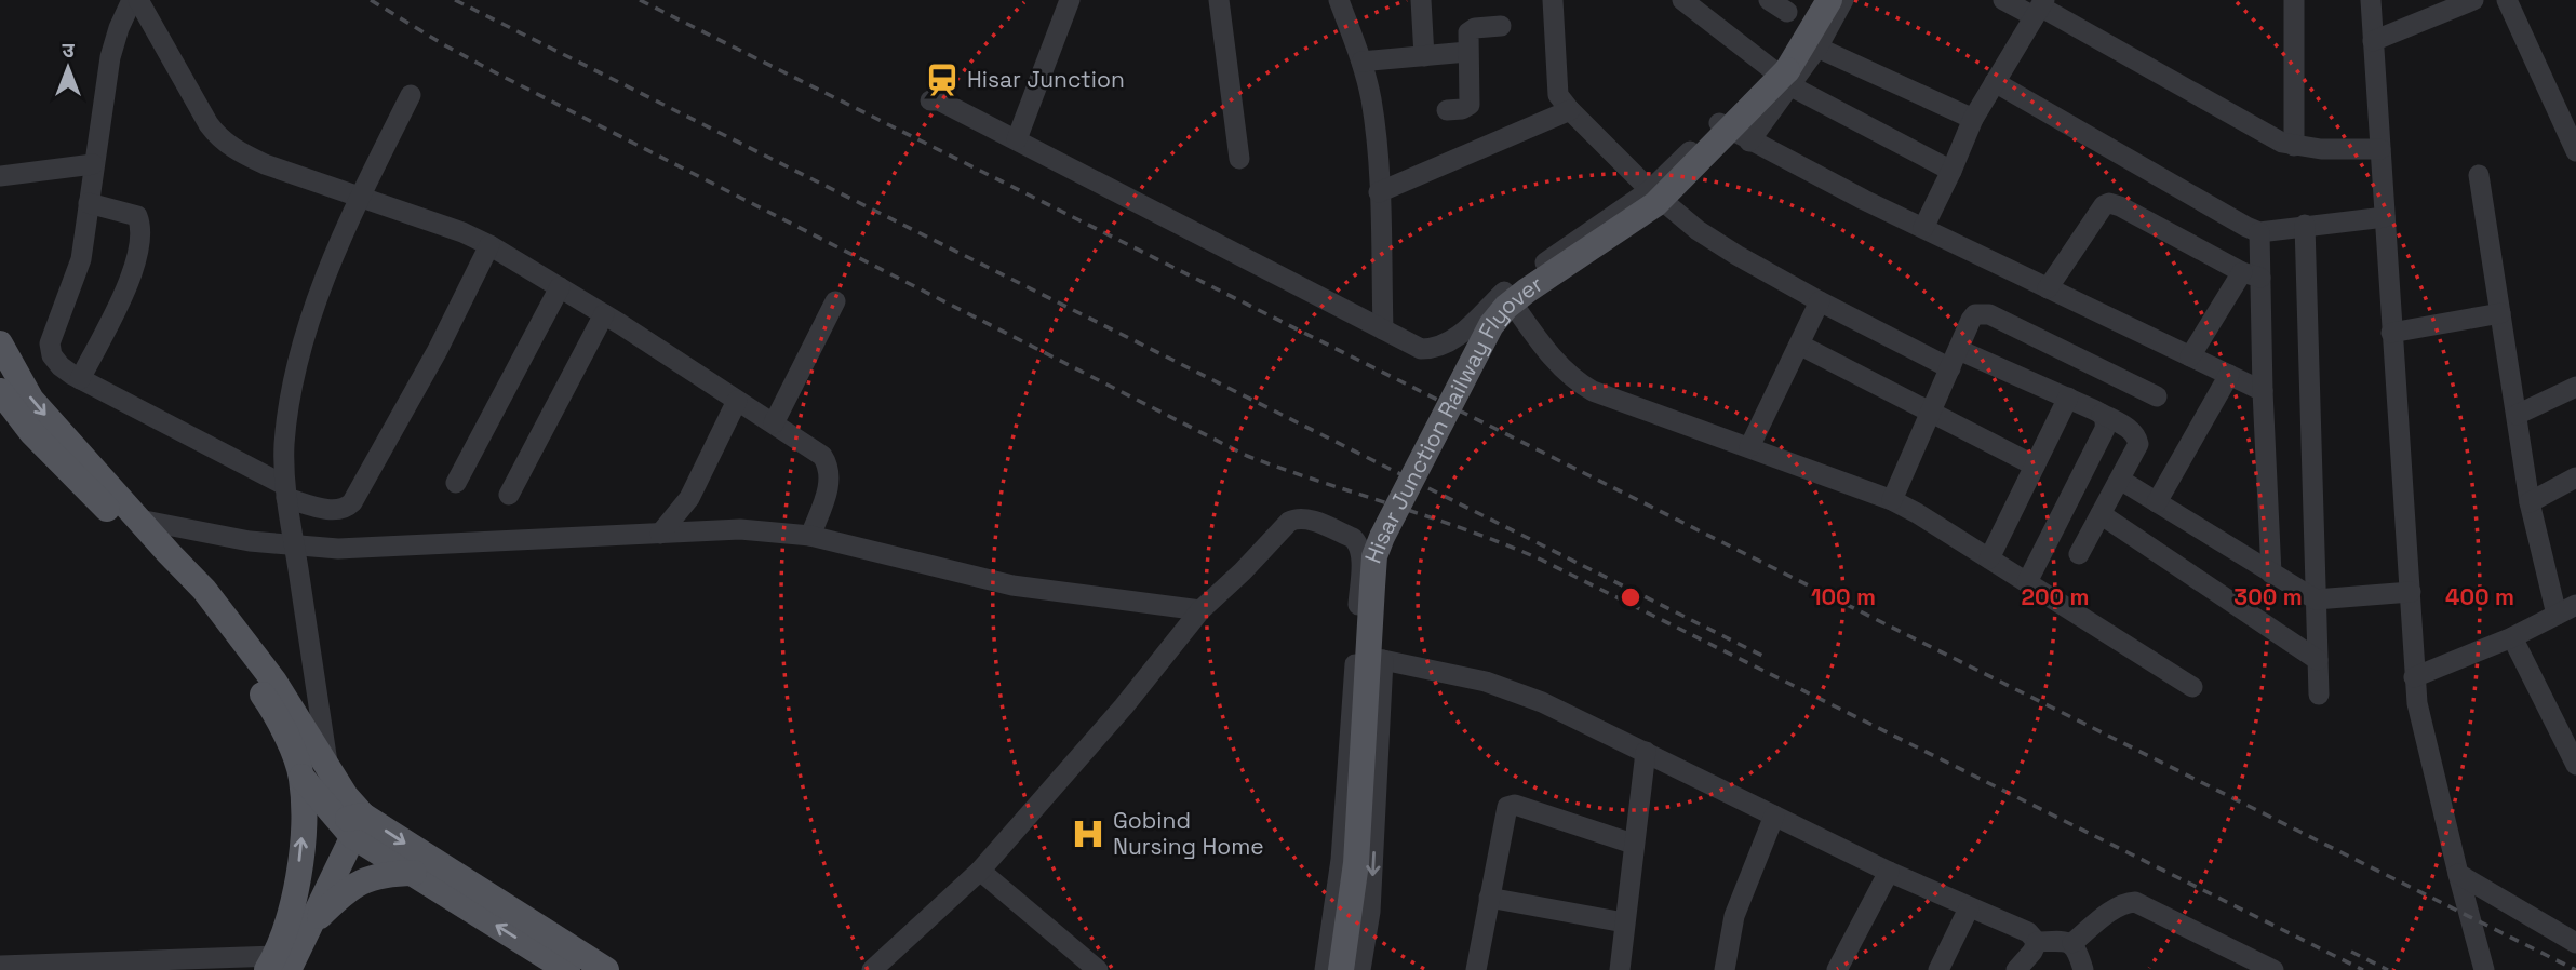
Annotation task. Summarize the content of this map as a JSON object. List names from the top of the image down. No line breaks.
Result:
{"streets":{"main road":["Hisar Junction Railway Flyover"]},"places":{"station":["Hisar Junction"],"hospital":["Gobind Nursing Home"]},"north":"top","rings":["100 m","200 m","300 m","400 m"]}
